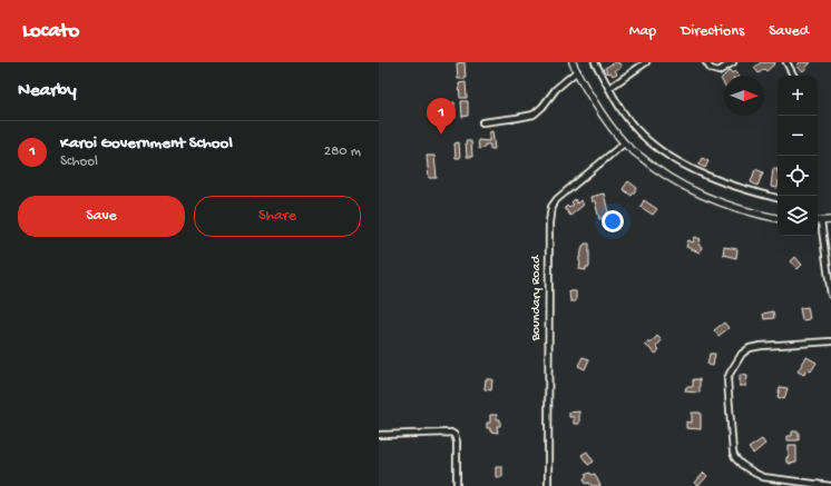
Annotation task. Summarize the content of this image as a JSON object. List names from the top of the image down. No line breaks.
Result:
{"streets":{"street":["Boundary Road"]},"north":"right","page":{"header":"Locato","nav":["Map","Directions","Saved"],"heading":"Nearby","map_buttons":["+","−"],"pins":"1","list":[{"mark":"1","name":"Karoi Government School","note":"School","value":"280 m"}],"buttons":["Save","Share"]}}
